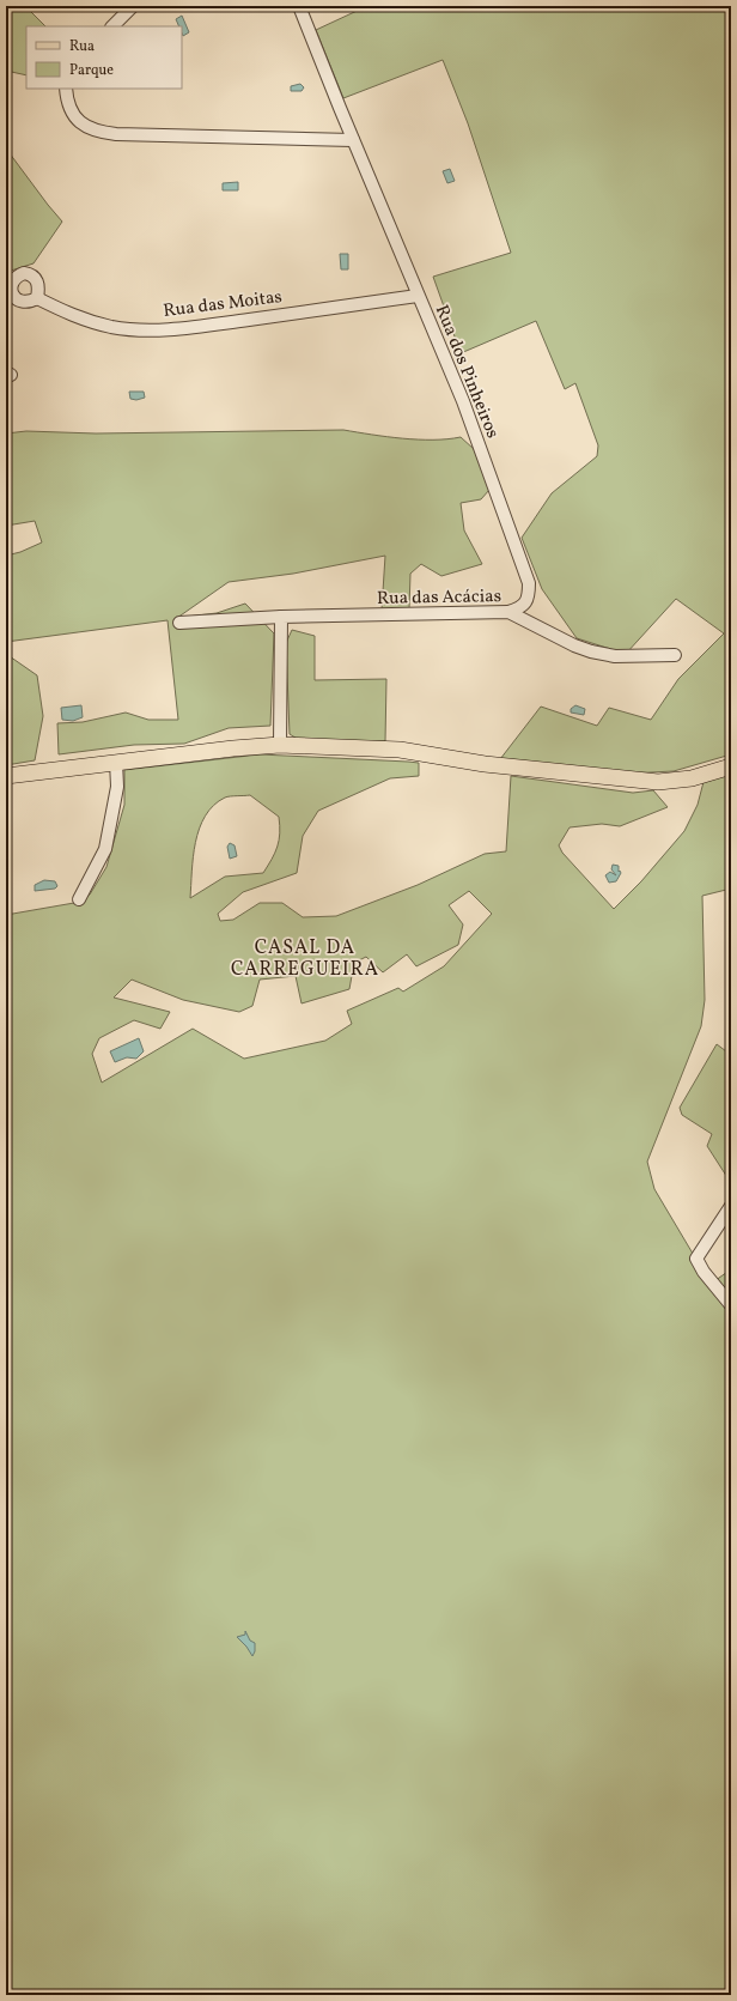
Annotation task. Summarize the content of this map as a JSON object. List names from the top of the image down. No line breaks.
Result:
{"streets":{"street":["Rua das Moitas","Rua dos Pinheiros","Rua das Acácias"]},"crossings":[["Rua das Moitas","Rua dos Pinheiros"],["Rua dos Pinheiros","Rua das Acácias"]],"districts":["CASAL DA CARREGUEIRA"],"legend":["Rua","Parque"]}
